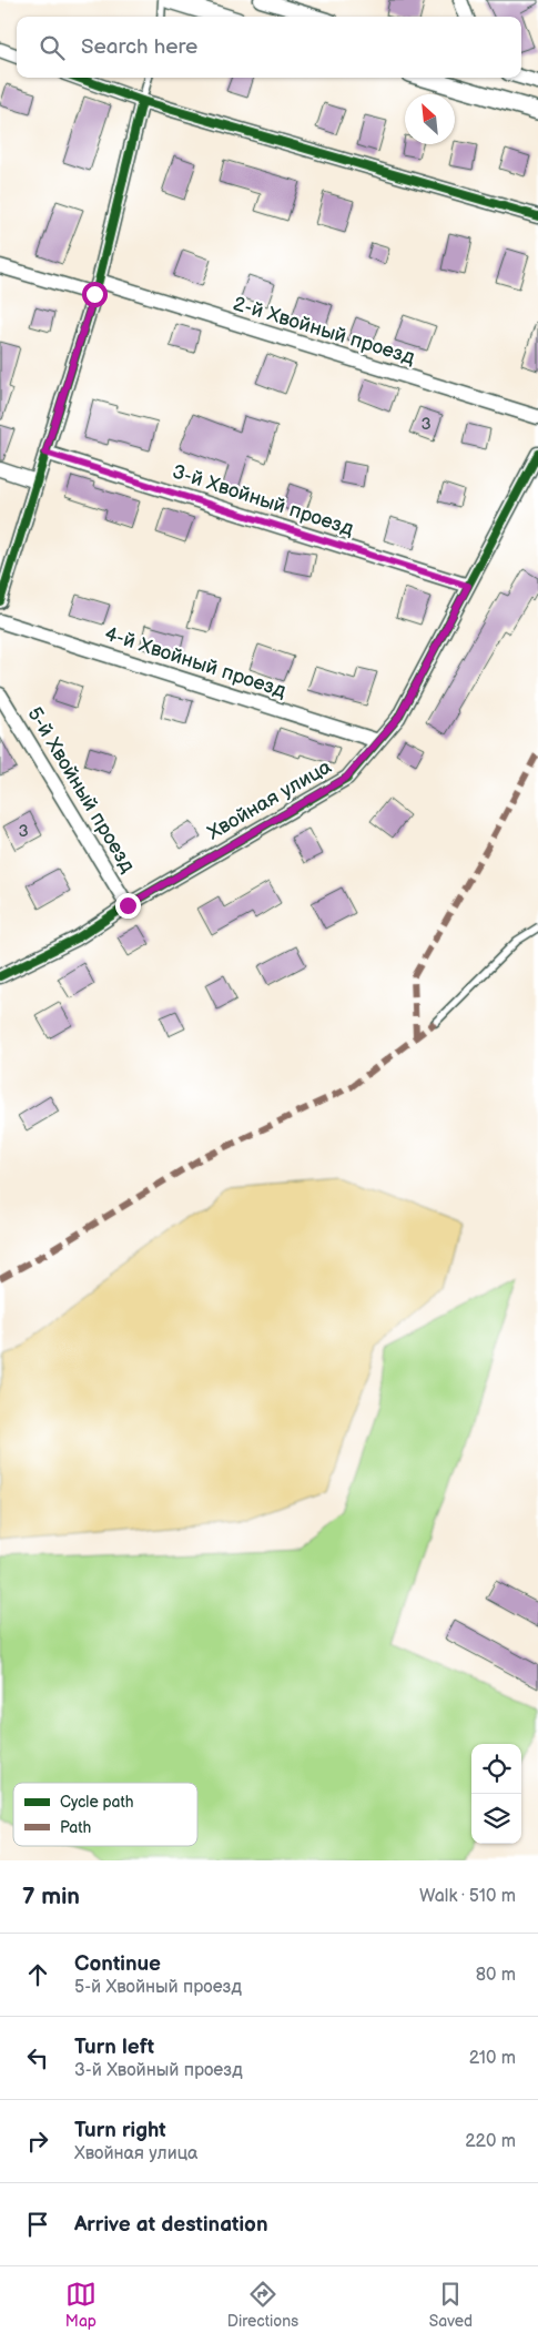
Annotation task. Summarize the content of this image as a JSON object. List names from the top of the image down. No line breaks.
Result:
{"streets":{"street":["2-й Хвойный проезд","3-й Хвойный проезд","4-й Хвойный проезд","5-й Хвойный проезд","Хвойная улица"]},"crossings":[["3-й Хвойный проезд","Хвойная улица"],["4-й Хвойный проезд","Хвойная улица"],["5-й Хвойный проезд","Хвойная улица"]],"house_numbers":["3","3"],"legend":["Cycle path","Path"],"north":"top left","page":{"search":"Search here","heading":["7 min","Walk · 510 m"],"list":[["Continue","5-й Хвойный проезд","80 m"],["Turn left","3-й Хвойный проезд","210 m"],["Turn right","Хвойная улица","220 m"],"Arrive at destination"],"nav":["Map","Directions","Saved"]}}
